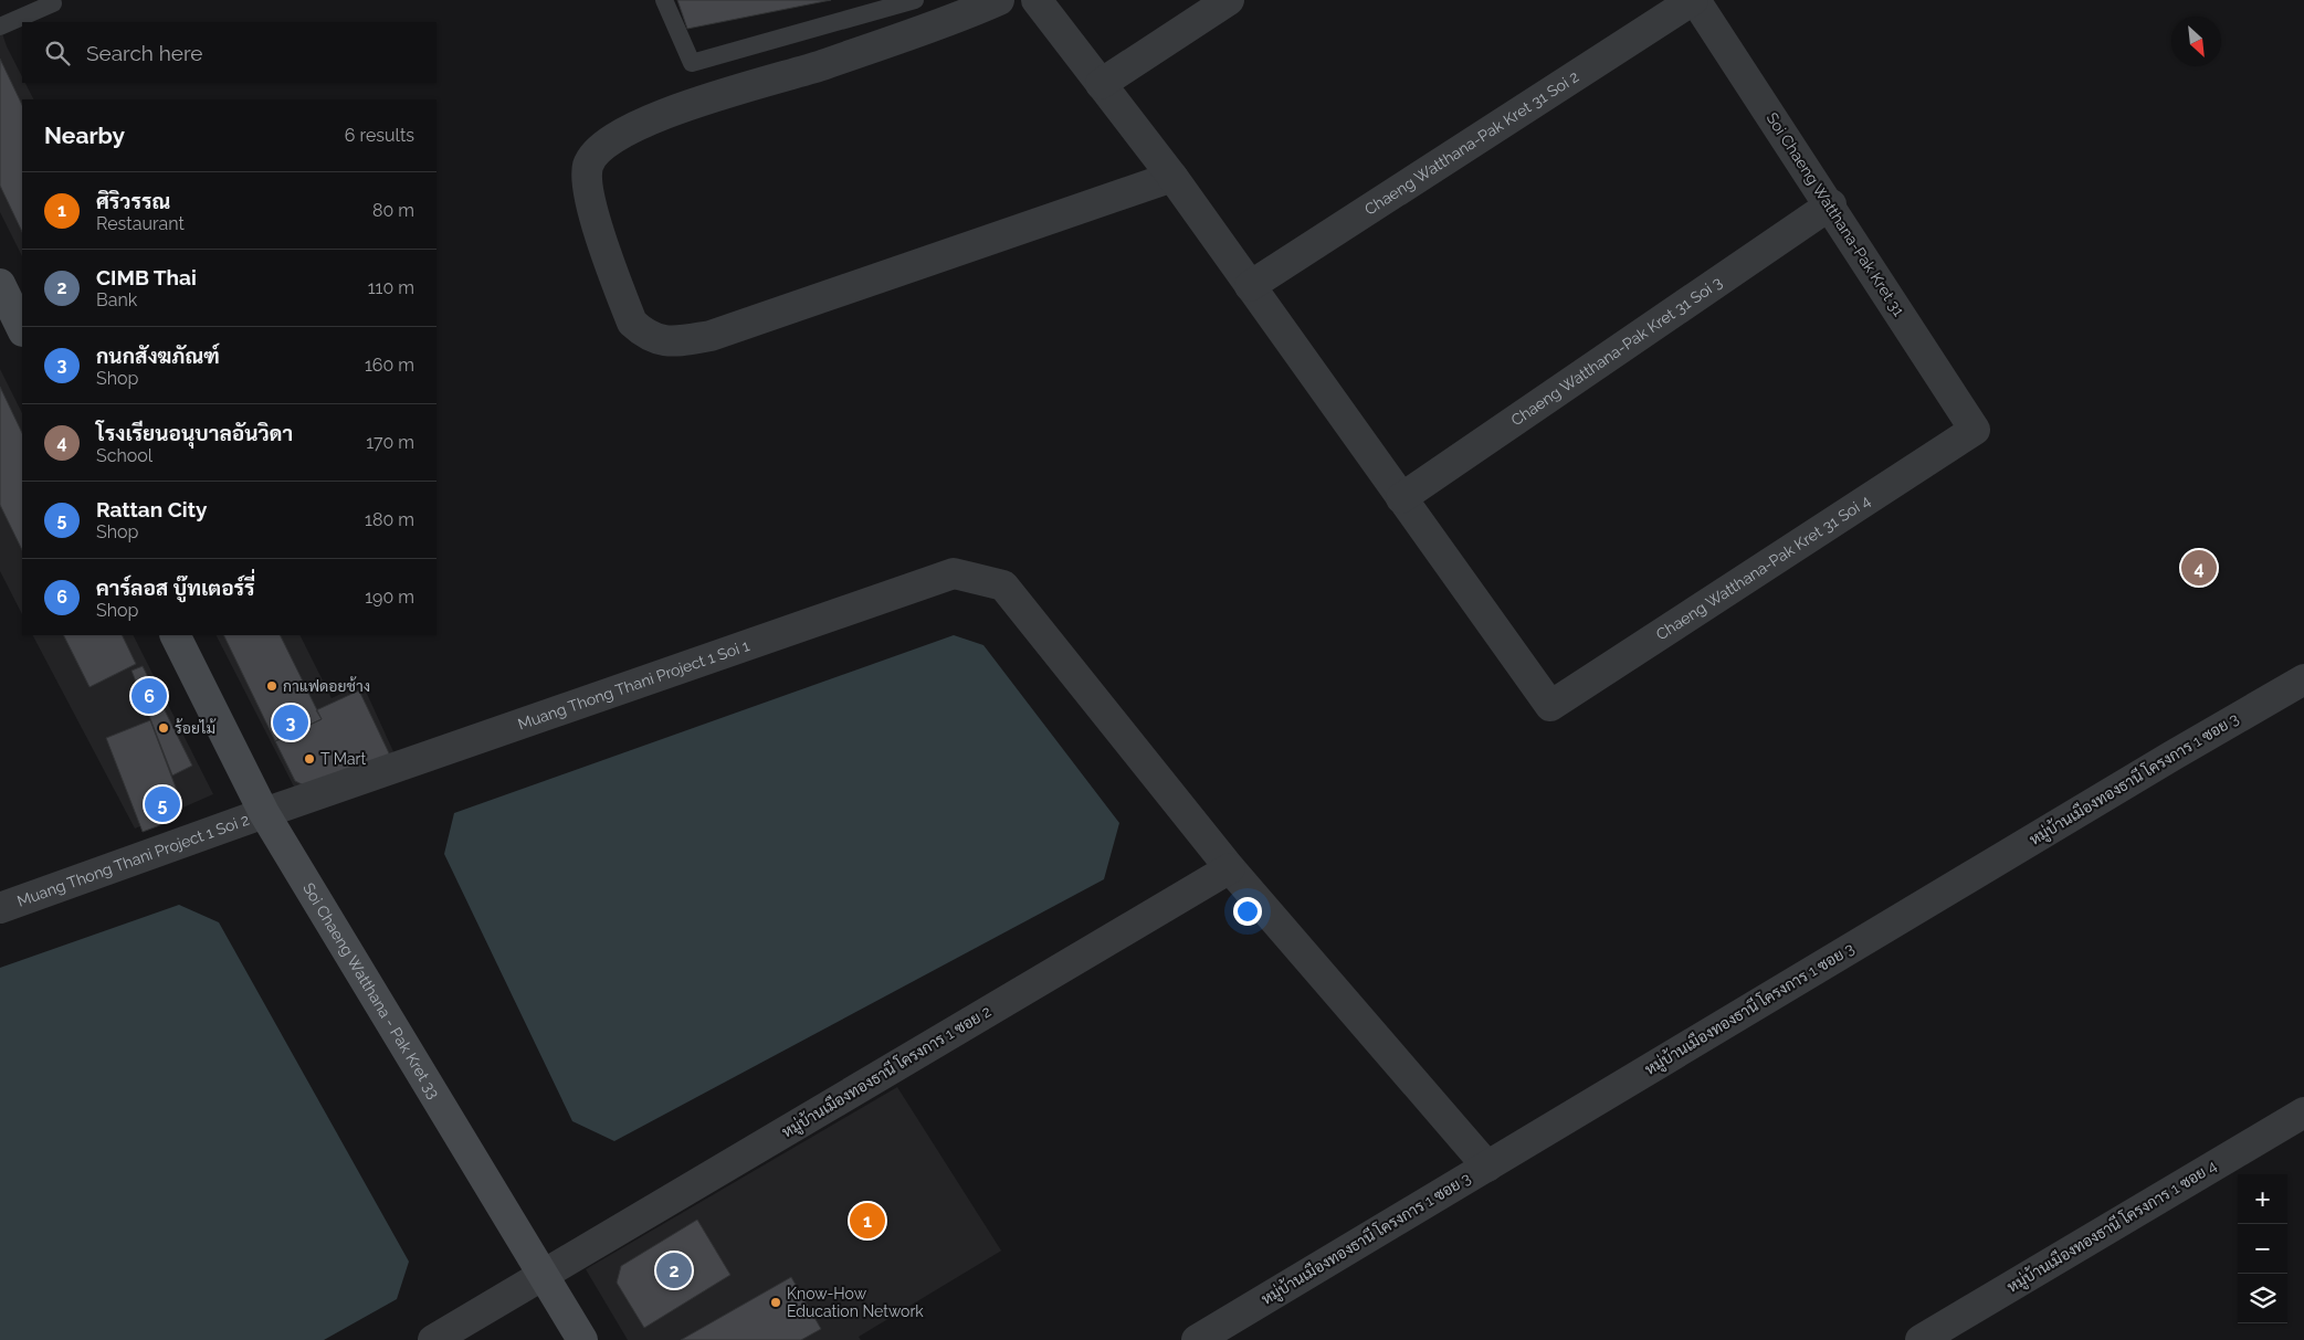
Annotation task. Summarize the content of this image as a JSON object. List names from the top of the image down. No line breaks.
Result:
{"streets":{"street":["Chaeng Watthana-Pak Kret 31 Soi 2","Soi Chaeng Watthana-Pak Kret 31","Chaeng Watthana-Pak Kret 31 Soi 3","Chaeng Watthana-Pak Kret 31 Soi 4","Muang Thong Thani Project 1 Soi 1","หมู่บ้านเมืองทองธานี โครงการ 1 ซอย 3","Muang Thong Thani Project 1 Soi 2","Soi Chaeng Watthana - Pak Kret 33","หมู่บ้านเมืองทองธานี โครงการ 1 ซอย 2","หมู่บ้านเมืองทองธานี โครงการ 1 ซอย 4"]},"crossings":[["Chaeng Watthana-Pak Kret 31 Soi 2","Soi Chaeng Watthana-Pak Kret 31"],["Soi Chaeng Watthana-Pak Kret 31","Chaeng Watthana-Pak Kret 31 Soi 3"],["Soi Chaeng Watthana-Pak Kret 31","Chaeng Watthana-Pak Kret 31 Soi 4"],["Chaeng Watthana-Pak Kret 31 Soi 3","Chaeng Watthana-Pak Kret 31 Soi 4"],["Muang Thong Thani Project 1 Soi 1","Muang Thong Thani Project 1 Soi 2"],["Muang Thong Thani Project 1 Soi 1","Soi Chaeng Watthana - Pak Kret 33"],["Muang Thong Thani Project 1 Soi 1","หมู่บ้านเมืองทองธานี โครงการ 1 ซอย 2"],["Muang Thong Thani Project 1 Soi 2","Soi Chaeng Watthana - Pak Kret 33"],["Soi Chaeng Watthana - Pak Kret 33","หมู่บ้านเมืองทองธานี โครงการ 1 ซอย 2"]],"places":["กาแฟดอยช้าง","ร้อยไม้","T Mart","Know-How Education Network"],"north":"bottom right","page":{"search":"Search here","heading":["Nearby","6 results"],"list":[{"mark":"1","name":"ศิริวรรณ","note":"Restaurant","value":"80 m"},{"mark":"2","name":"CIMB Thai","note":"Bank","value":"110 m"},{"mark":"3","name":"กนกสังฆภัณฑ์","note":"Shop","value":"160 m"},{"mark":"4","name":"โรงเรียนอนุบาลอันวิดา","note":"School","value":"170 m"},{"mark":"5","name":"Rattan City","note":"Shop","value":"180 m"},{"mark":"6","name":"คาร์ลอส บู๊ทเตอร์รี่","note":"Shop","value":"190 m"}],"pins":["4","6","3","5","1","2"],"map_buttons":["+","−"]}}
